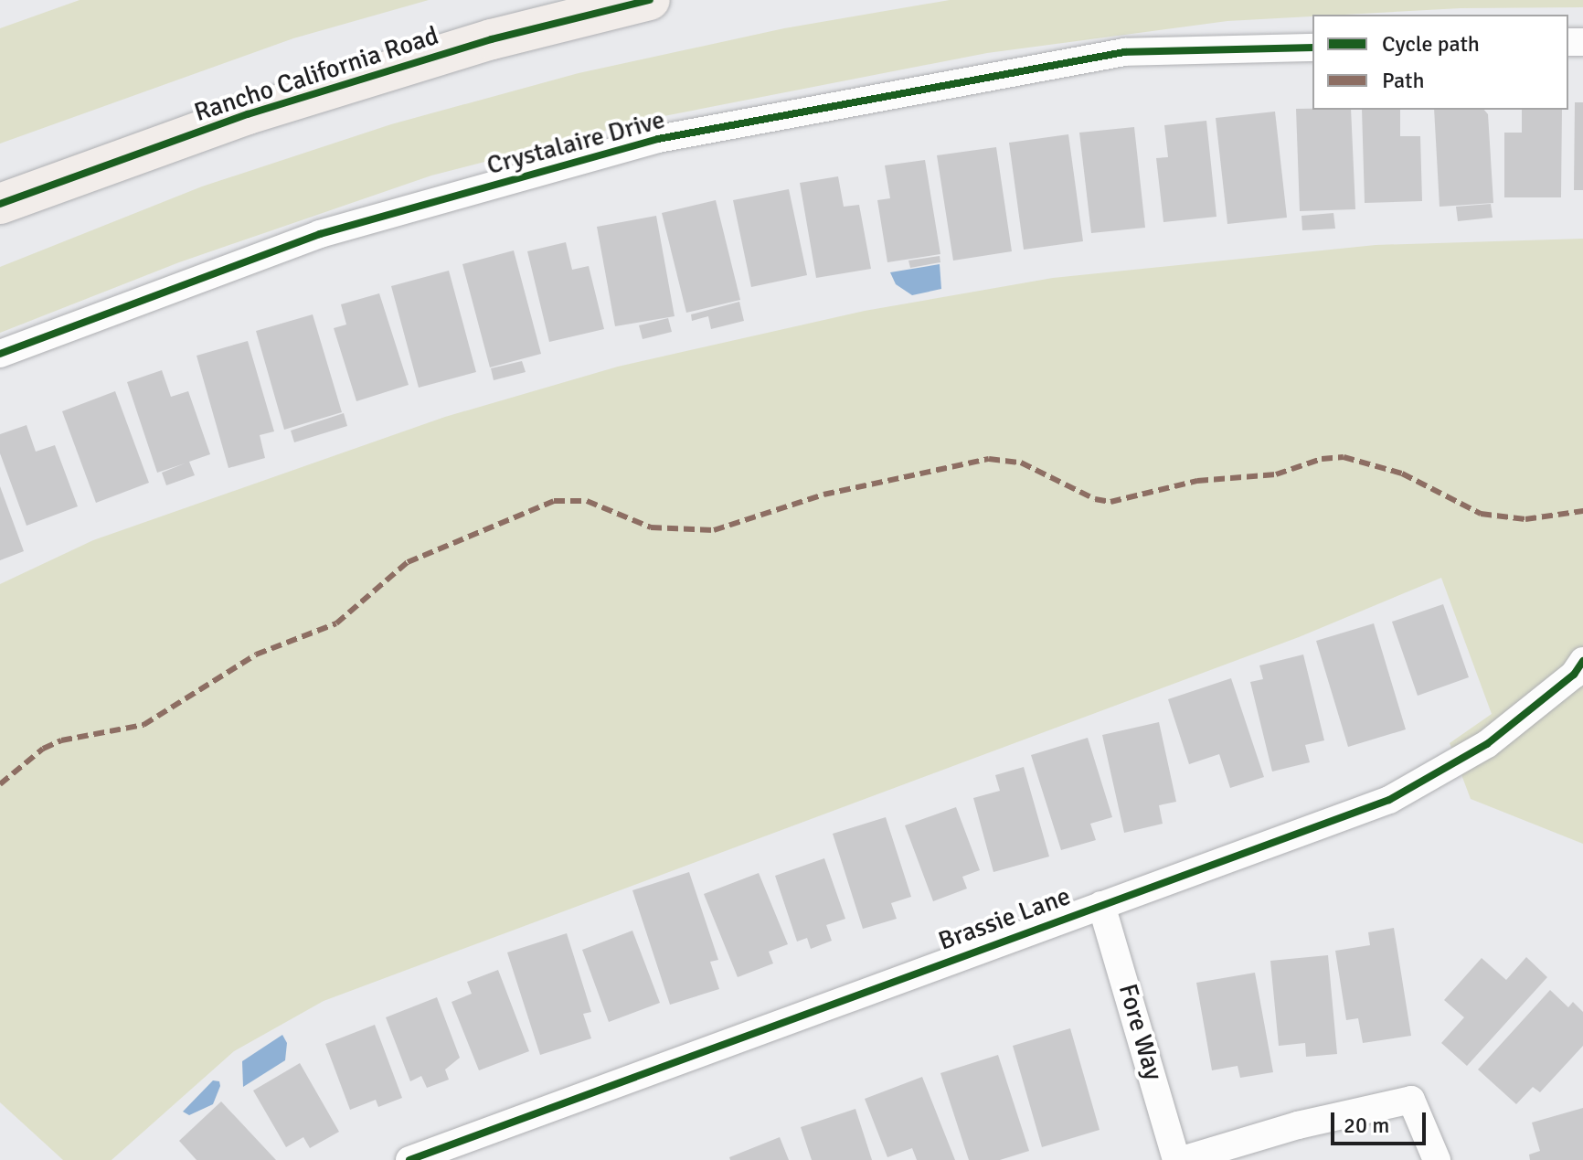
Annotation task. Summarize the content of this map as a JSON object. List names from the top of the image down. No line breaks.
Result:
{"streets":{"main road":["Rancho California Road"],"street":["Crystalaire Drive","Brassie Lane","Fore Way"]},"crossings":[["Brassie Lane","Fore Way"]],"legend":["Cycle path","Path"],"scale_bar":"20 m"}
